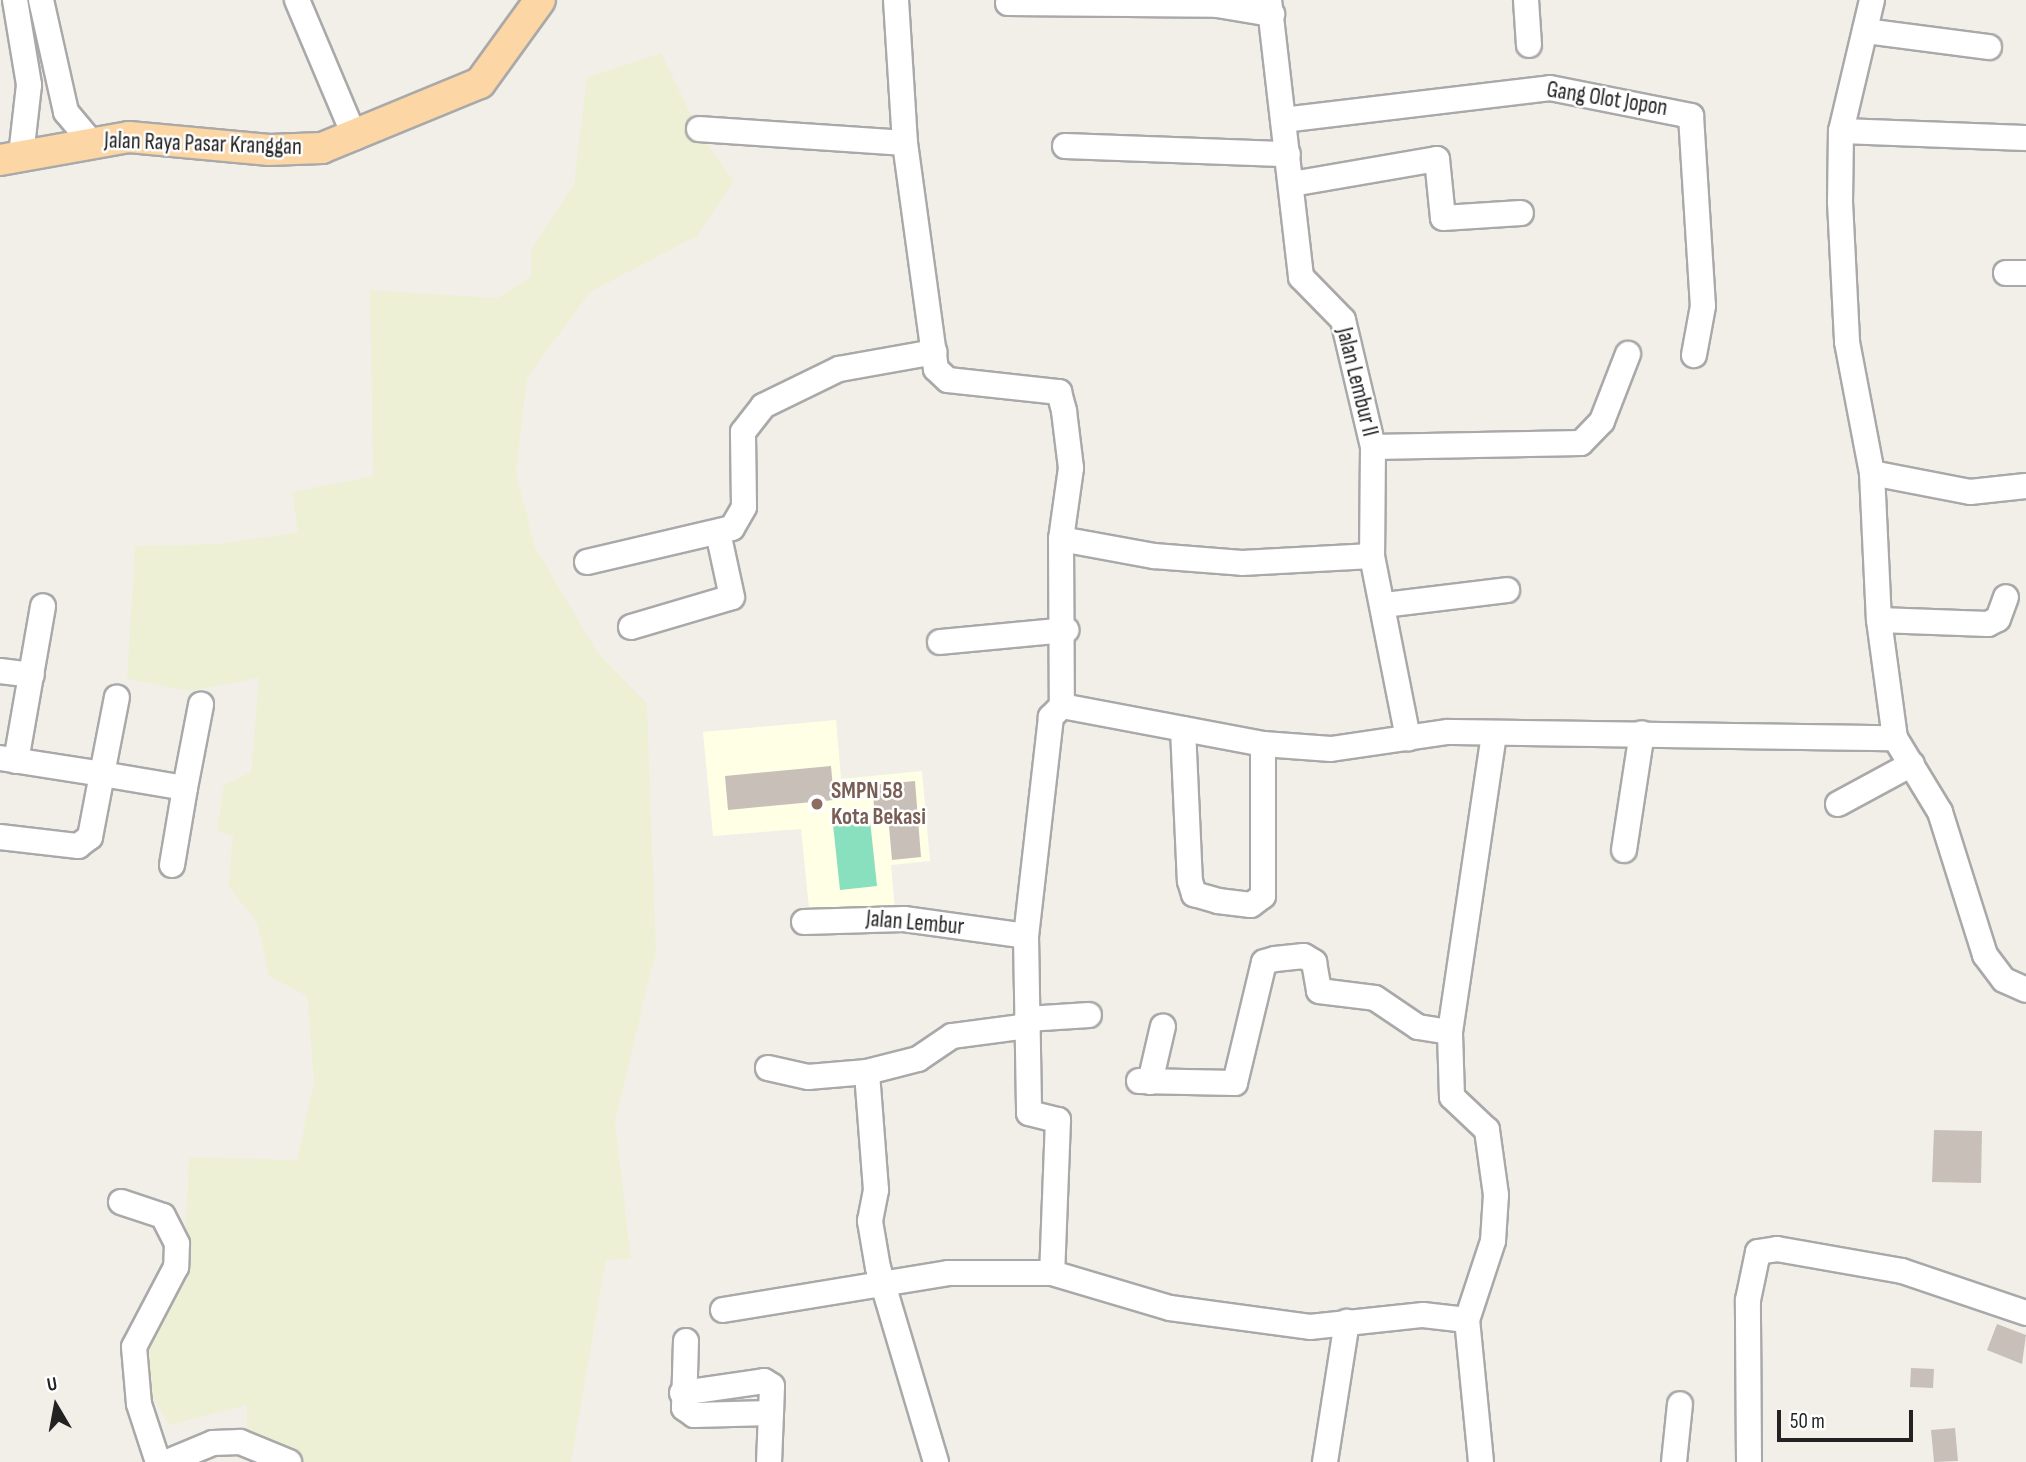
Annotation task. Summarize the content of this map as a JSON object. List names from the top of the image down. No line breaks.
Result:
{"streets":{"main road":["Jalan Raya Pasar Kranggan"],"street":["Gang Olot Jopon","Jalan Lembur II","Jalan Lembur"]},"crossings":[["Gang Olot Jopon","Jalan Lembur II"]],"places":["SMPN 58 Kota Bekasi"],"scale_bar":"50 m","north":"top"}
